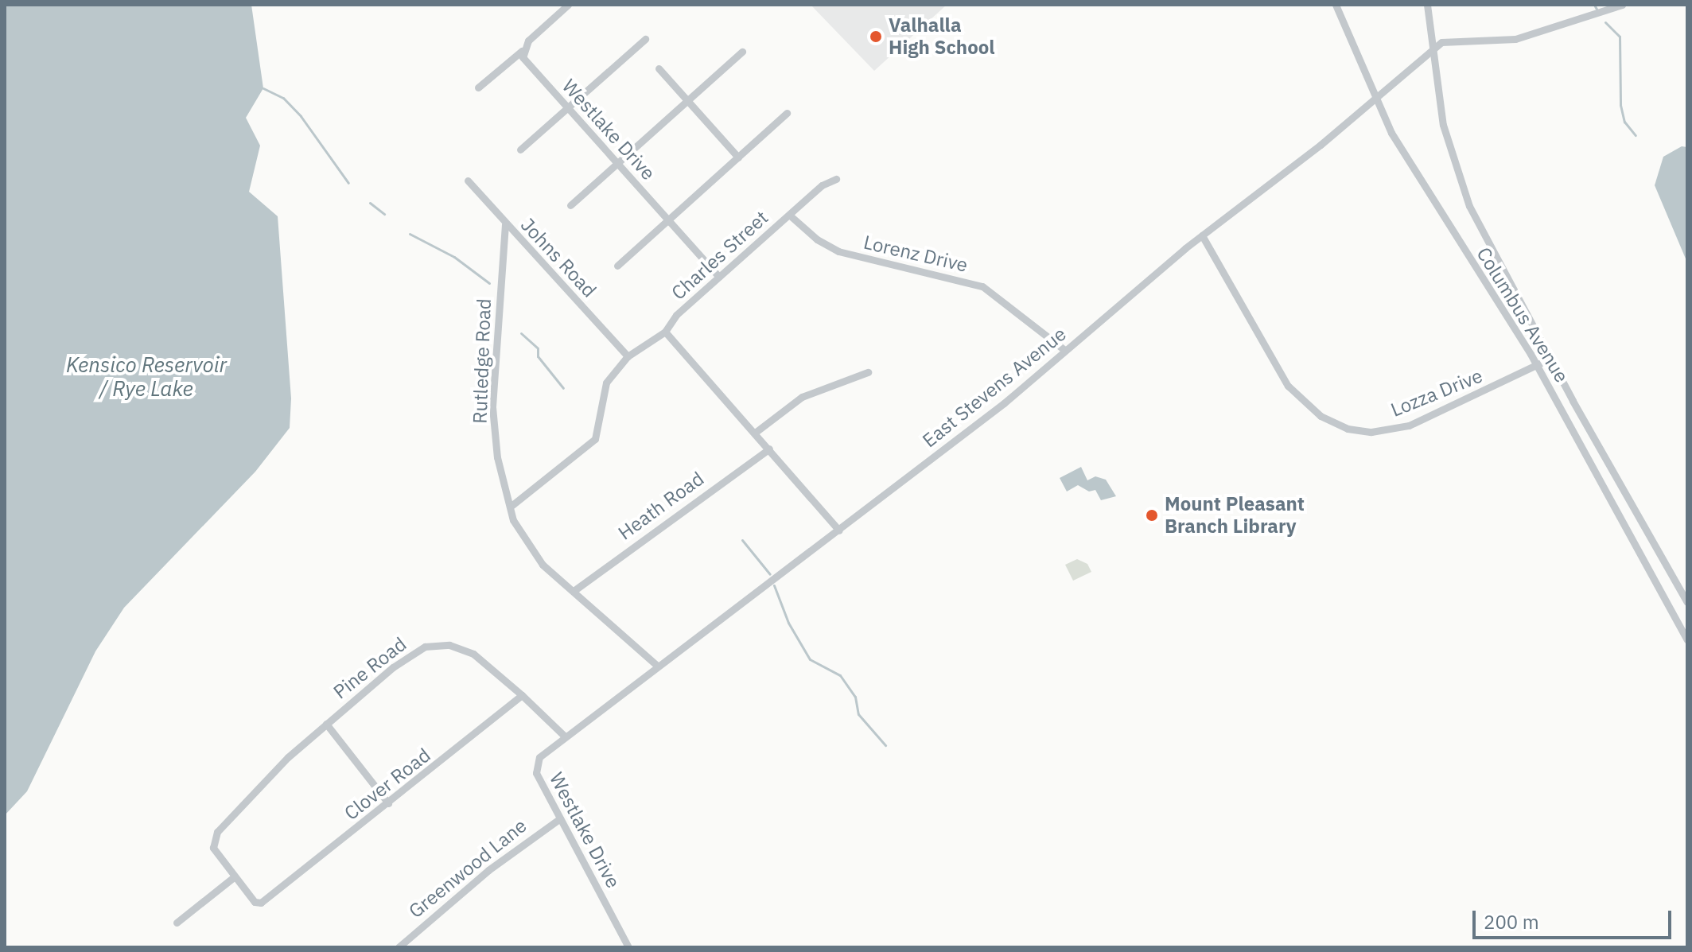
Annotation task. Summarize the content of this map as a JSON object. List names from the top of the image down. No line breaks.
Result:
{"streets":{"street":["Westlake Drive","Lorenz Drive","Charles Street","Johns Road","Columbus Avenue","Rutledge Road","East Stevens Avenue","Lozza Drive","Heath Road","Pine Road","Clover Road","Greenwood Lane"]},"crossings":[["Westlake Drive","Charles Street"],["Westlake Drive","East Stevens Avenue"],["Westlake Drive","Pine Road"],["Westlake Drive","Greenwood Lane"],["Lorenz Drive","Charles Street"],["Lorenz Drive","East Stevens Avenue"],["Charles Street","Johns Road"],["Charles Street","Rutledge Road"],["Johns Road","Rutledge Road"],["Columbus Avenue","East Stevens Avenue"],["Columbus Avenue","Lozza Drive"],["Rutledge Road","East Stevens Avenue"],["Rutledge Road","Heath Road"],["East Stevens Avenue","Lozza Drive"],["East Stevens Avenue","Pine Road"],["Pine Road","Clover Road"]],"water":["Kensico Reservoir / Rye Lake"],"places":["Valhalla High School","Mount Pleasant Branch Library"],"scale_bar":"200 m"}
